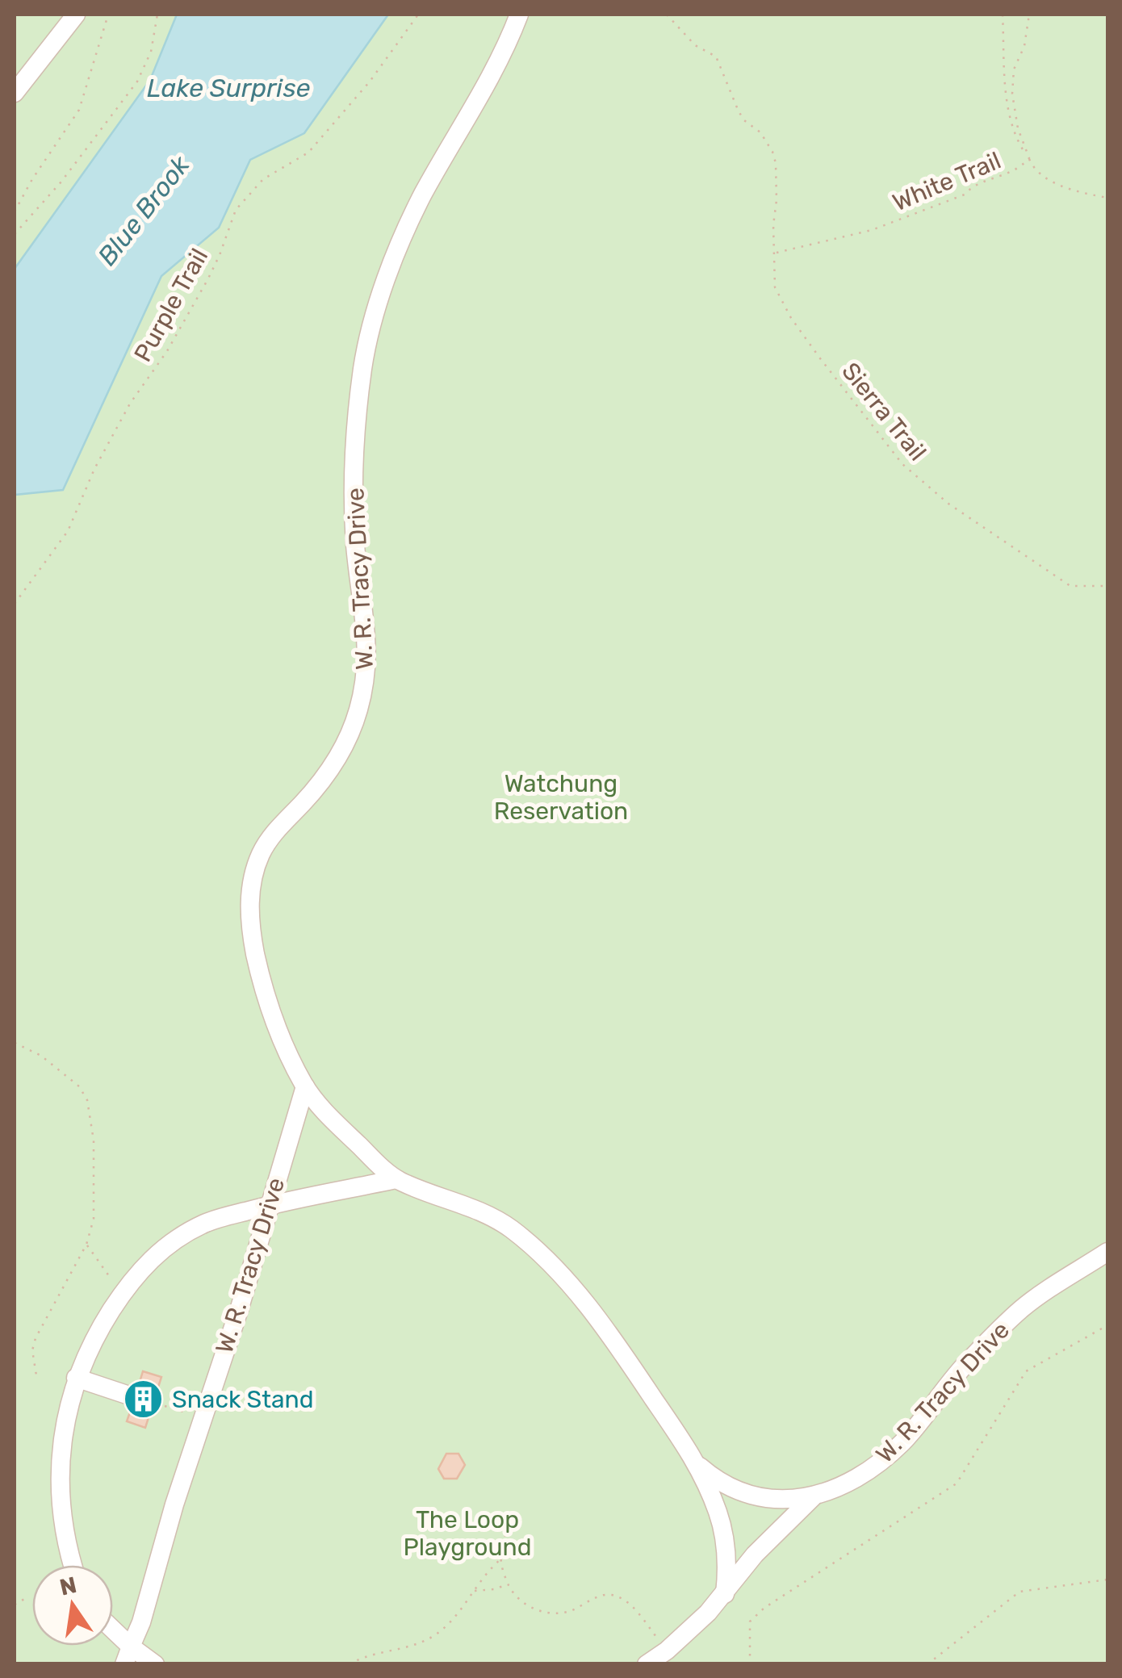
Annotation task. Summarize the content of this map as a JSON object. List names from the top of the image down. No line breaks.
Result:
{"streets":{"street":["W. R. Tracy Drive"],"path":["White Trail","Purple Trail","Sierra Trail"]},"crossings":[["White Trail","Sierra Trail"]],"water":["Lake Surprise","Blue Brook"],"parks":["Watchung Reservation","The Loop Playground"],"places":{"building":["Snack Stand"]},"north":"top"}
